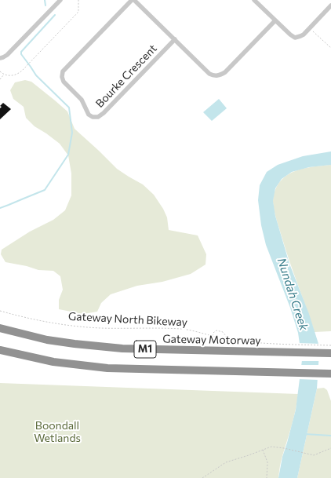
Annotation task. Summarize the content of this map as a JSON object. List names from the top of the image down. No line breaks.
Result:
{"streets":{"highway":["Gateway Motorway","M1"],"street":["Bourke Crescent"],"path":["Gateway North Bikeway"]},"crossings":[["Gateway North Bikeway","Gateway Motorway"]],"water":["Nundah Creek"],"parks":["Boondall Wetlands"]}
